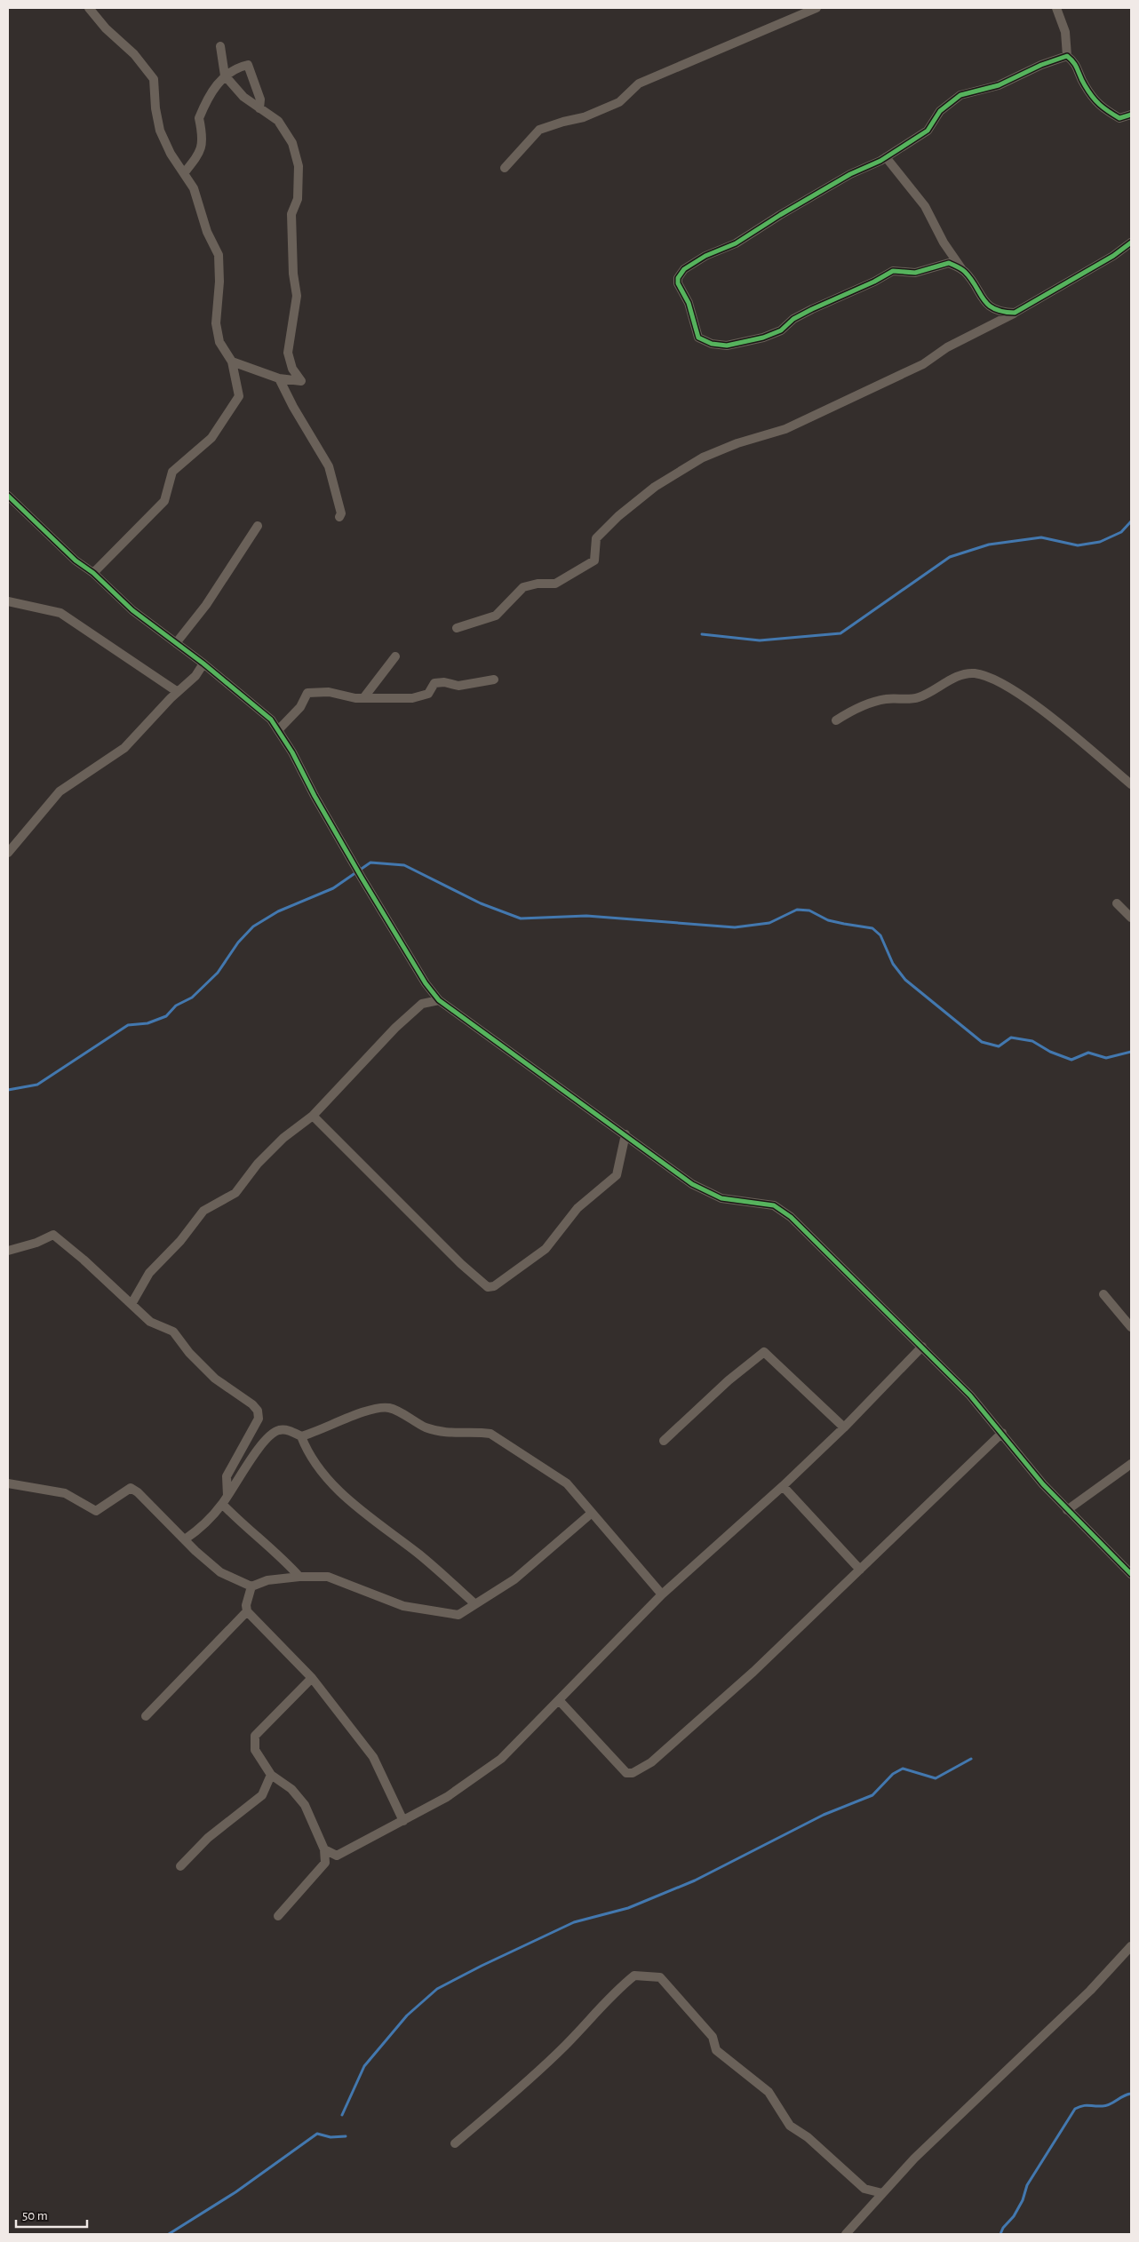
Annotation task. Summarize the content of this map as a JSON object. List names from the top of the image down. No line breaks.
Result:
{"scale_bar":"50 m"}
